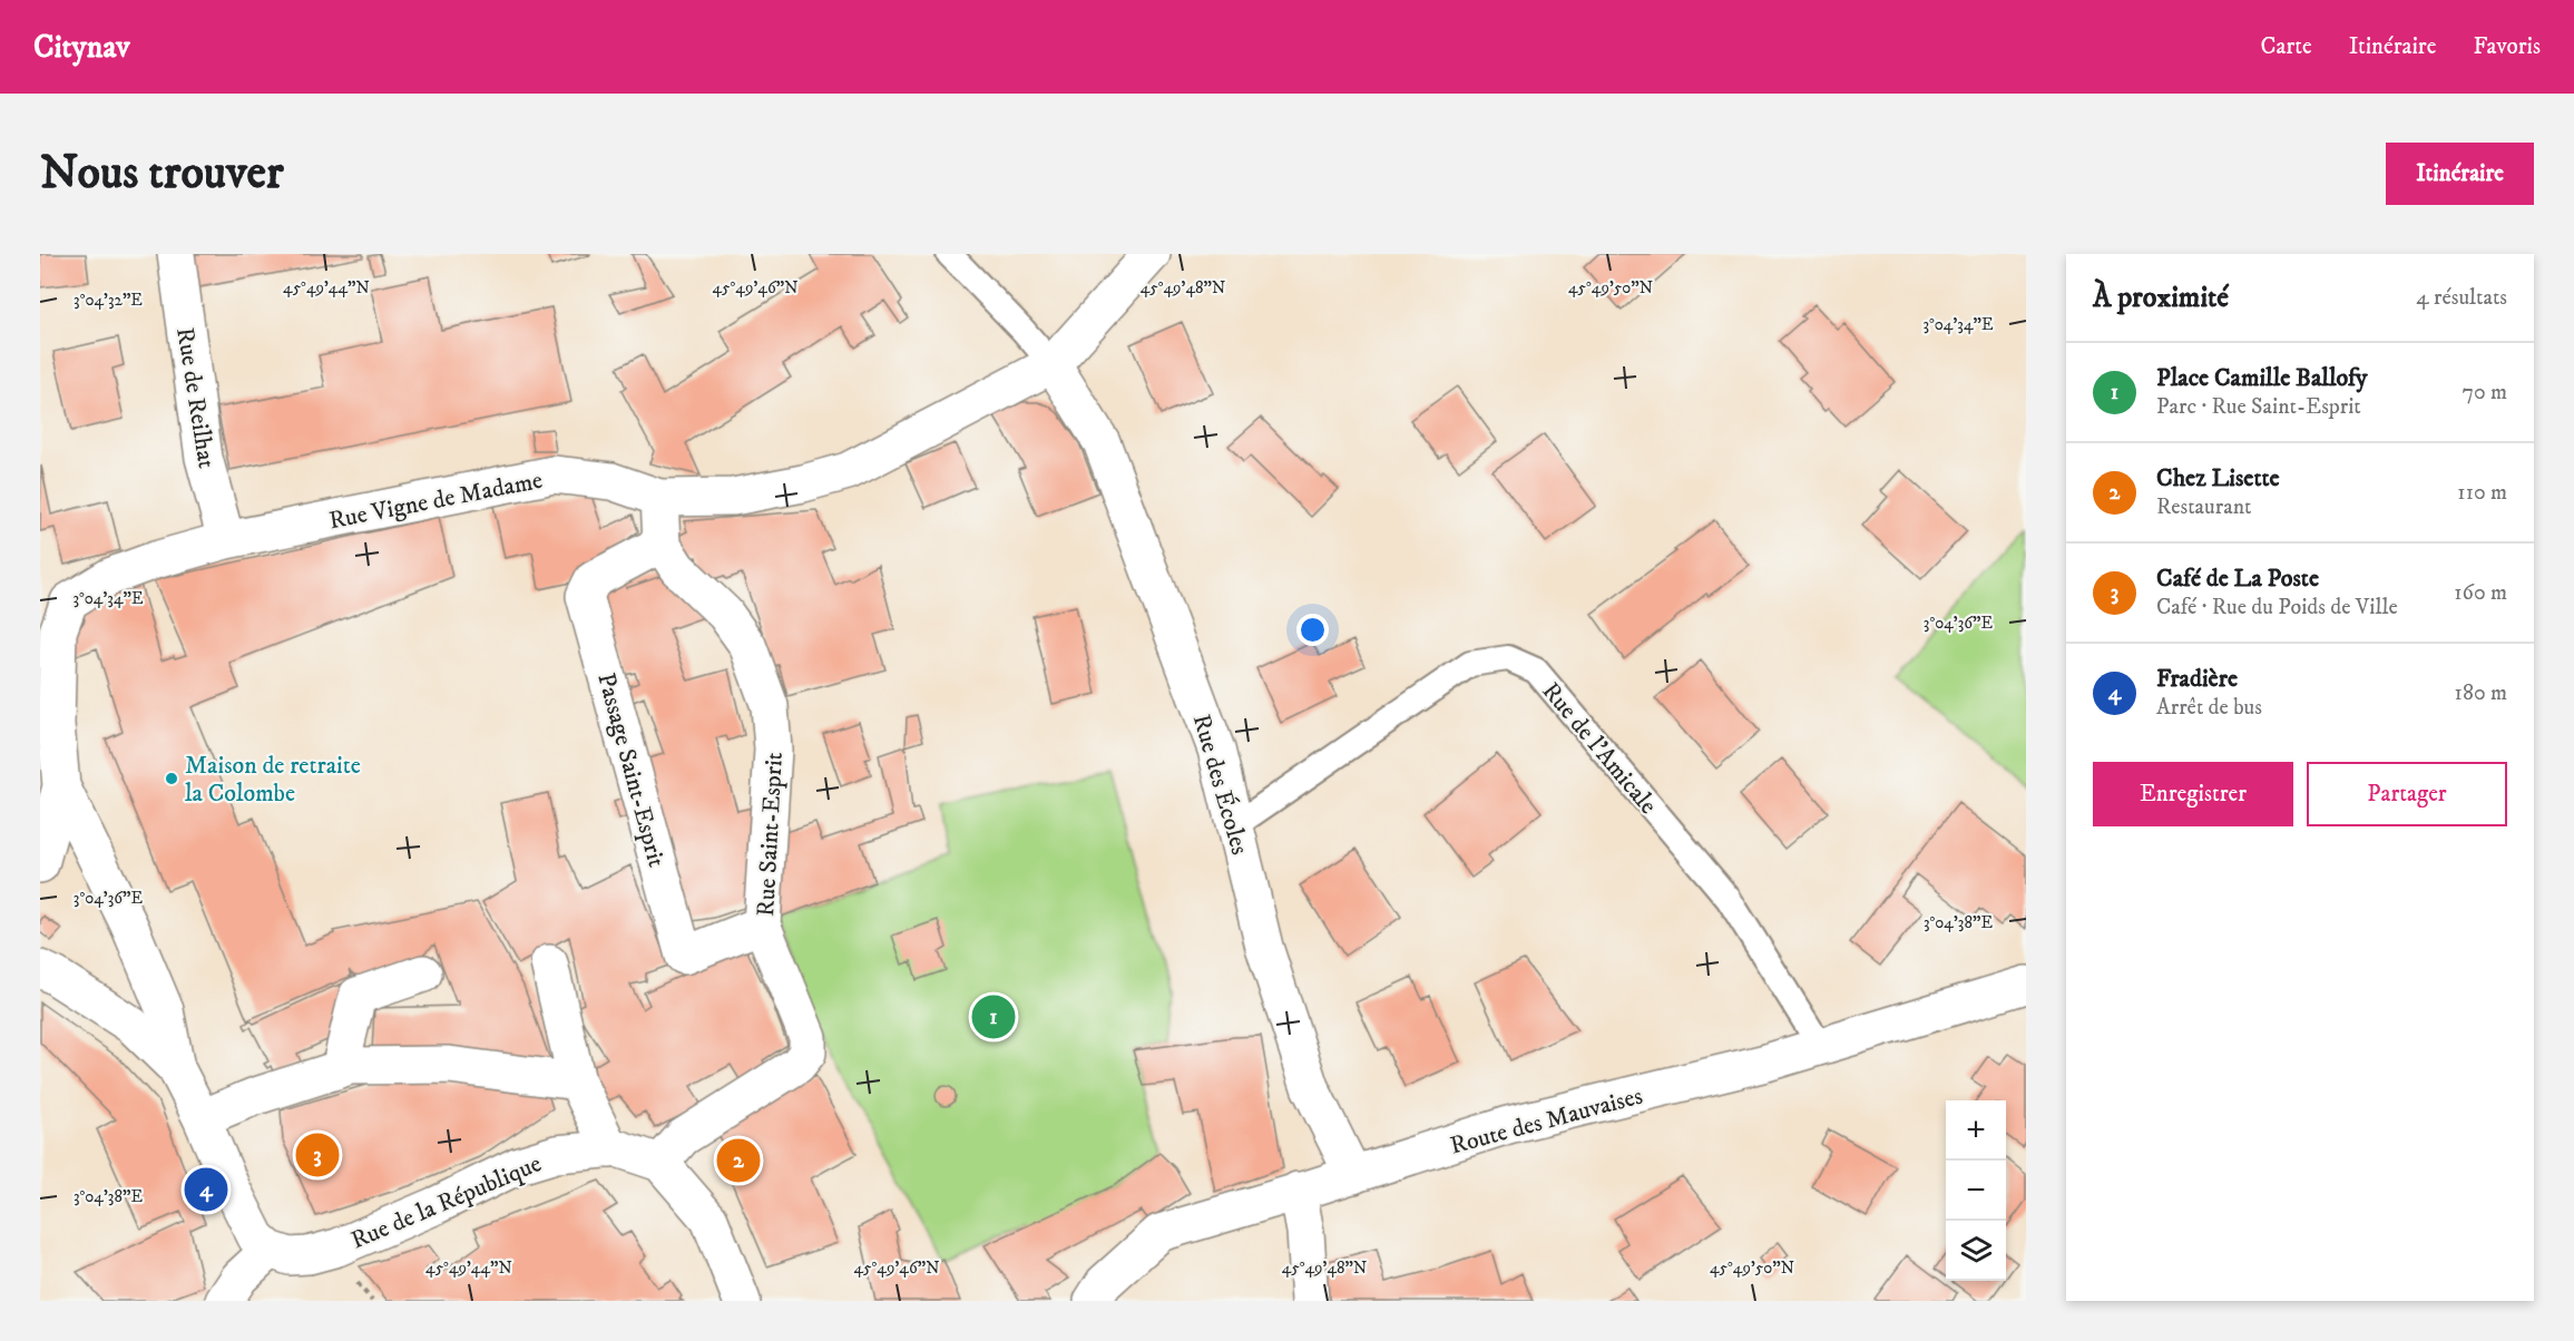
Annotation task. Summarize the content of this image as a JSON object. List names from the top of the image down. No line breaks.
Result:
{"streets":{"street":["Rue de Reilhat","Rue Vigne de Madame","Passage Saint-Esprit","Rue des Écoles","Rue Saint-Esprit","Route des Mauvaises","Rue de la République"],"lane":["Rue de l'Amicale"]},"crossings":[["Rue de Reilhat","Rue Vigne de Madame"],["Rue Vigne de Madame","Rue des Écoles"],["Rue de l'Amicale","Rue des Écoles"],["Rue de l'Amicale","Route des Mauvaises"],["Passage Saint-Esprit","Rue Saint-Esprit"],["Rue des Écoles","Route des Mauvaises"],["Rue Saint-Esprit","Rue de la République"]],"places":["Maison de retraite la Colombe"],"page":{"header":"Citynav","nav":["Carte","Itinéraire","Favoris"],"buttons":["Itinéraire",["Enregistrer","Partager"]],"title":"Nous trouver","heading":["À proximité","4 résultats"],"list":[{"mark":"1","name":"Place Camille Ballofy","note":"Parc · Rue Saint-Esprit","value":"70 m"},{"mark":"2","name":"Chez Lisette","note":"Restaurant","value":"110 m"},{"mark":"3","name":"Café de La Poste","note":"Café · Rue du Poids de Ville","value":"160 m"},{"mark":"4","name":"Fradière","note":"Arrêt de bus","value":"180 m"}],"pins":["1","3","2","4"],"map_buttons":["+","−"]},"coordinates":["45°49'44\"N","45°49'46\"N","45°49'48\"N","45°49'50\"N","3°04'32\"E","3°04'34\"E","3°04'36\"E","3°04'38\"E"]}
